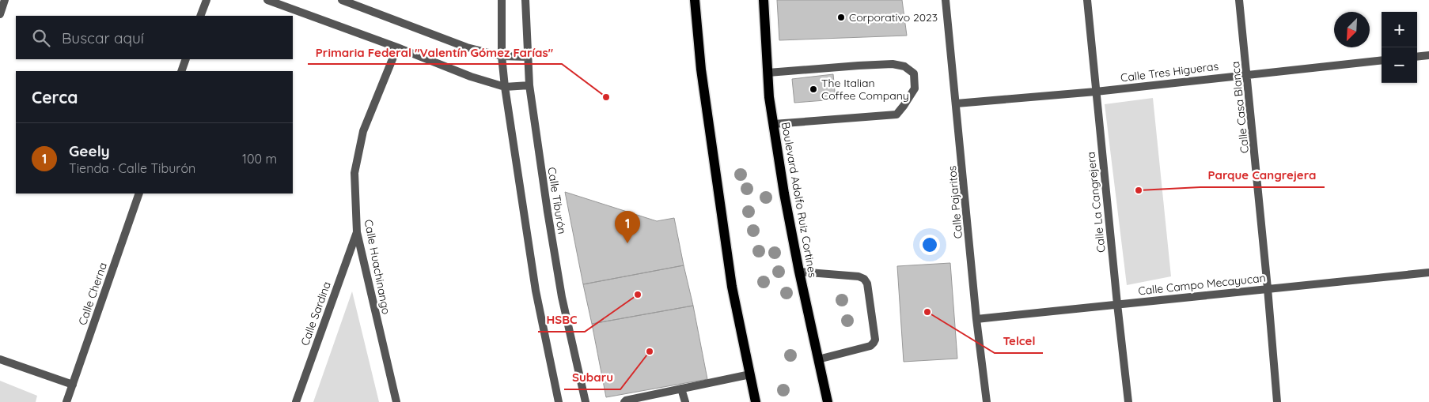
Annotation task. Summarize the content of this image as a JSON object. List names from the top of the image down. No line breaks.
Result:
{"streets":{"main road":["Boulevard Adolfo Ruiz Cortines"],"street":["Calle Tres Higueras","Calle Casa Blanca","Calle Tiburón","Calle Pajaritos","Calle La Cangrejera","Calle Huachinango","Calle Campo Mecayucan","Calle Cherna","Calle Sardina"]},"crossings":[["Calle Tres Higueras","Calle Casa Blanca"],["Calle Tres Higueras","Calle Pajaritos"],["Calle Tres Higueras","Calle La Cangrejera"],["Calle Casa Blanca","Calle Campo Mecayucan"],["Calle Pajaritos","Calle Campo Mecayucan"],["Calle La Cangrejera","Calle Campo Mecayucan"],["Calle Huachinango","Calle Sardina"]],"places":["Corporativo 2023","The Italian Coffee Company","Primaria Federal \"Valentín Gómez Farías\"","Parque Cangrejera","HSBC","Telcel","Subaru"],"north":"bottom left","page":{"map_buttons":["+","−"],"search":"Buscar aquí","heading":"Cerca","list":[{"mark":"1","name":"Geely","note":"Tienda · Calle Tiburón","value":"100 m"}],"pins":"1"}}
